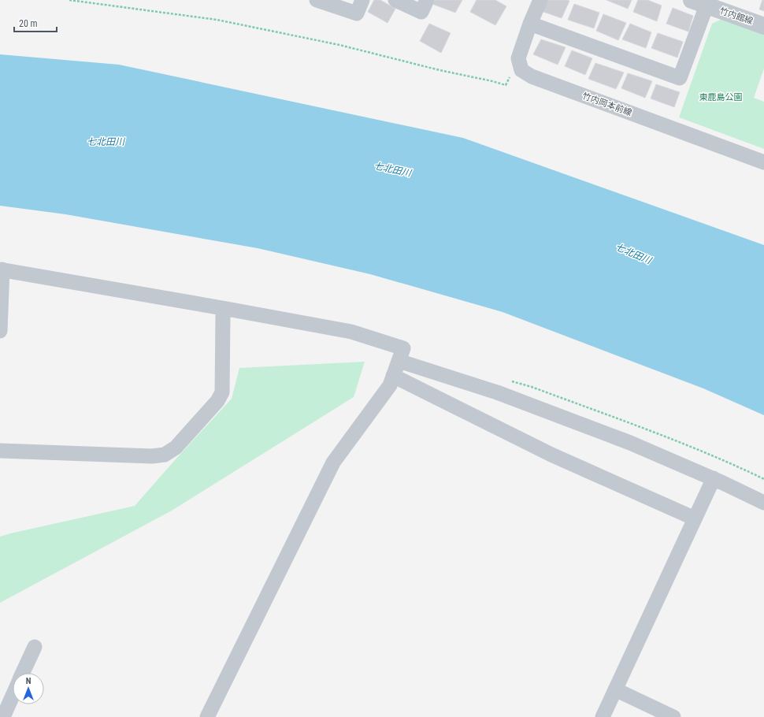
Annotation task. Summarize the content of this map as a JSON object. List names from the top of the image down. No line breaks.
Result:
{"streets":{"street":["竹内館線","竹内岡本前線"]},"water":["七北田川"],"parks":["東鹿島公園"],"scale_bar":"20 m","north":"top"}
